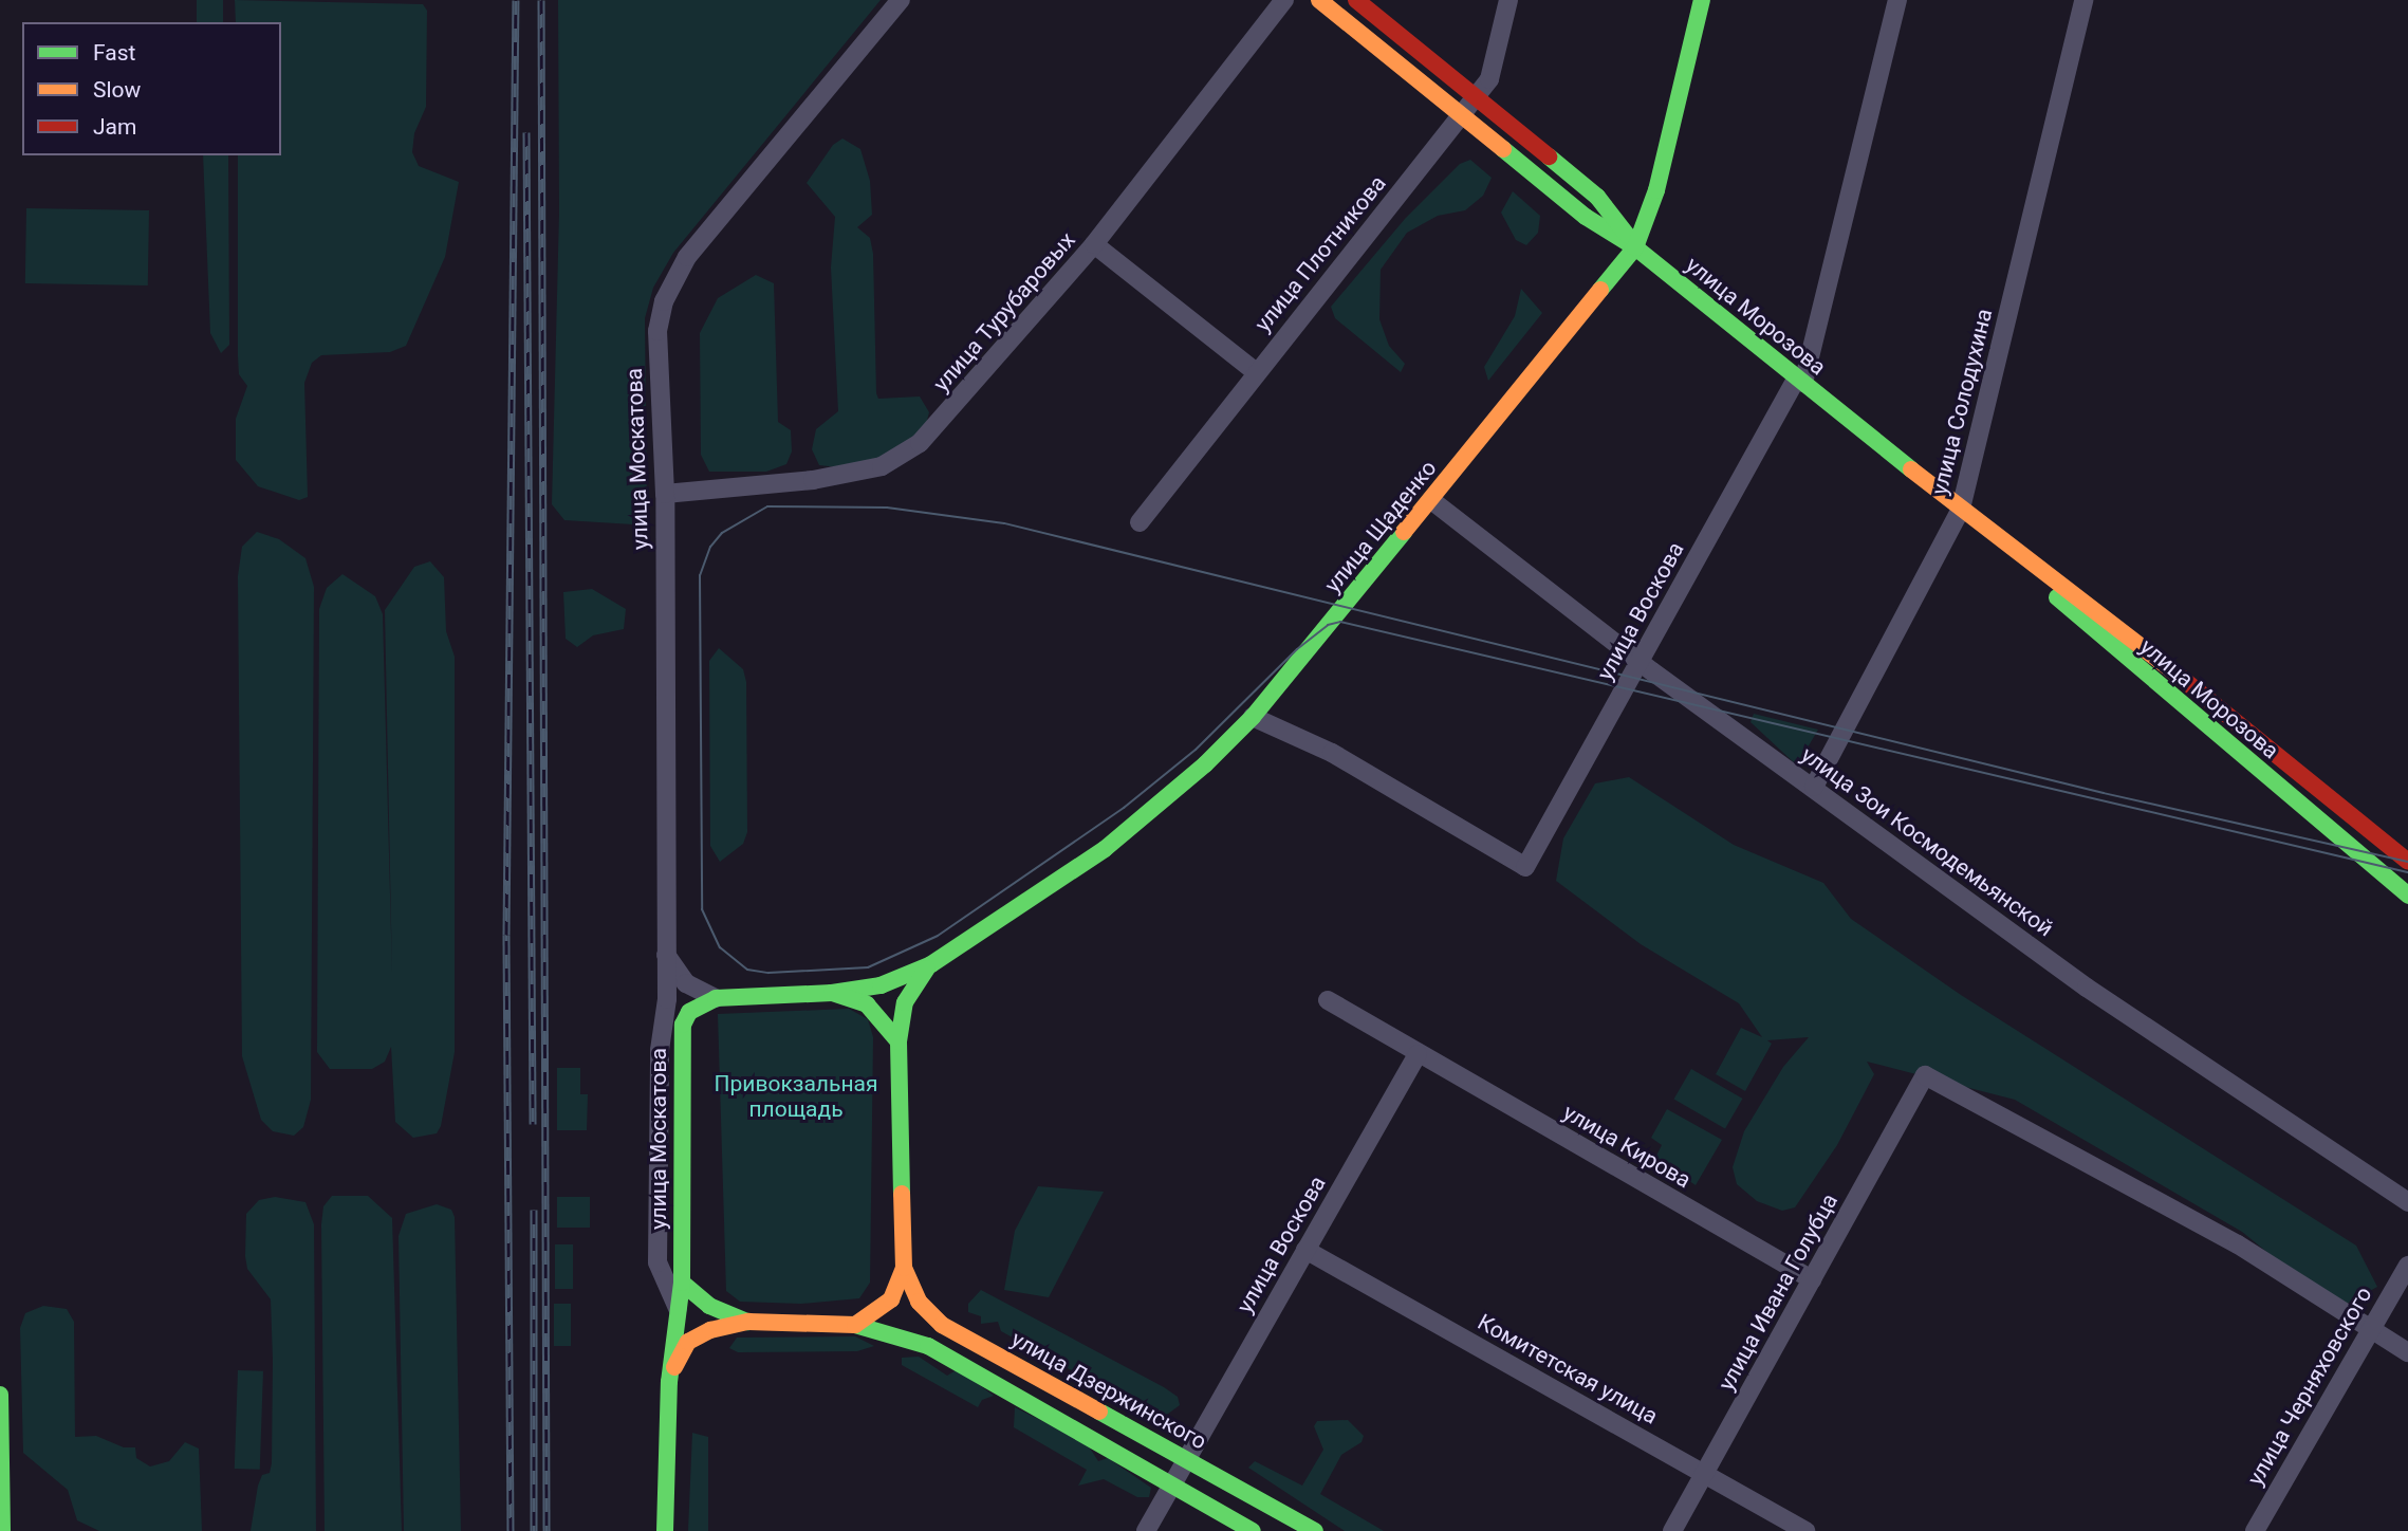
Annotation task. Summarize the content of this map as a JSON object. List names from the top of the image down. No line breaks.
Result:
{"streets":{"main road":["улица Морозова","улица Москатова","улица Щаденко","улица Дзержинского"],"street":["улица Плотникова","улица Турубаровых","улица Солодухина","улица Воскова","улица Зои Космодемьянской","улица Кирова","улица Ивана Голубца","Комитетская улица","улица Черняховского"]},"crossings":[["улица Плотникова","улица Морозова"],["улица Турубаровых","улица Москатова"],["улица Морозова","улица Солодухина"],["улица Морозова","улица Щаденко"],["улица Морозова","улица Воскова"],["улица Солодухина","улица Зои Космодемьянской"],["улица Щаденко","улица Воскова"],["улица Щаденко","улица Зои Космодемьянской"],["улица Воскова","улица Зои Космодемьянской"],["улица Воскова","улица Кирова"],["улица Воскова","Комитетская улица"],["улица Воскова","улица Дзержинского"],["улица Кирова","улица Ивана Голубца"],["улица Ивана Голубца","Комитетская улица"],["улица Ивана Голубца","улица Черняховского"]],"parks":["Привокзальная площадь"],"legend":["Fast","Slow","Jam"]}
